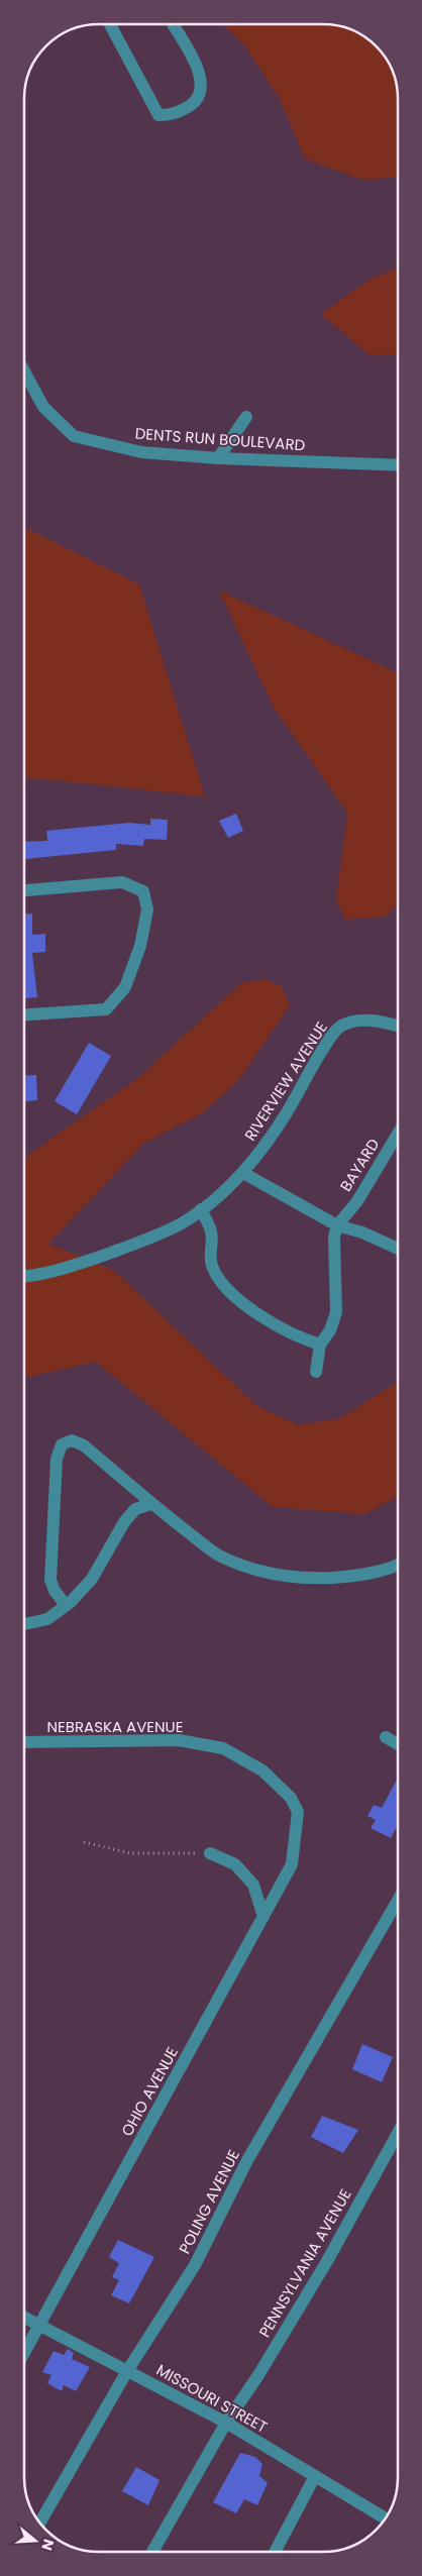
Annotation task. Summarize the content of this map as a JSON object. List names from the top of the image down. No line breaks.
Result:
{"streets":{"street":["DENTS RUN BOULEVARD","RIVERVIEW AVENUE","BAYARD","NEBRASKA AVENUE","OHIO AVENUE","POLING AVENUE","PENNSYLVANIA AVENUE","MISSOURI STREET"]},"crossings":[["NEBRASKA AVENUE","OHIO AVENUE"],["OHIO AVENUE","MISSOURI STREET"],["POLING AVENUE","MISSOURI STREET"],["PENNSYLVANIA AVENUE","MISSOURI STREET"]],"north":"right"}
